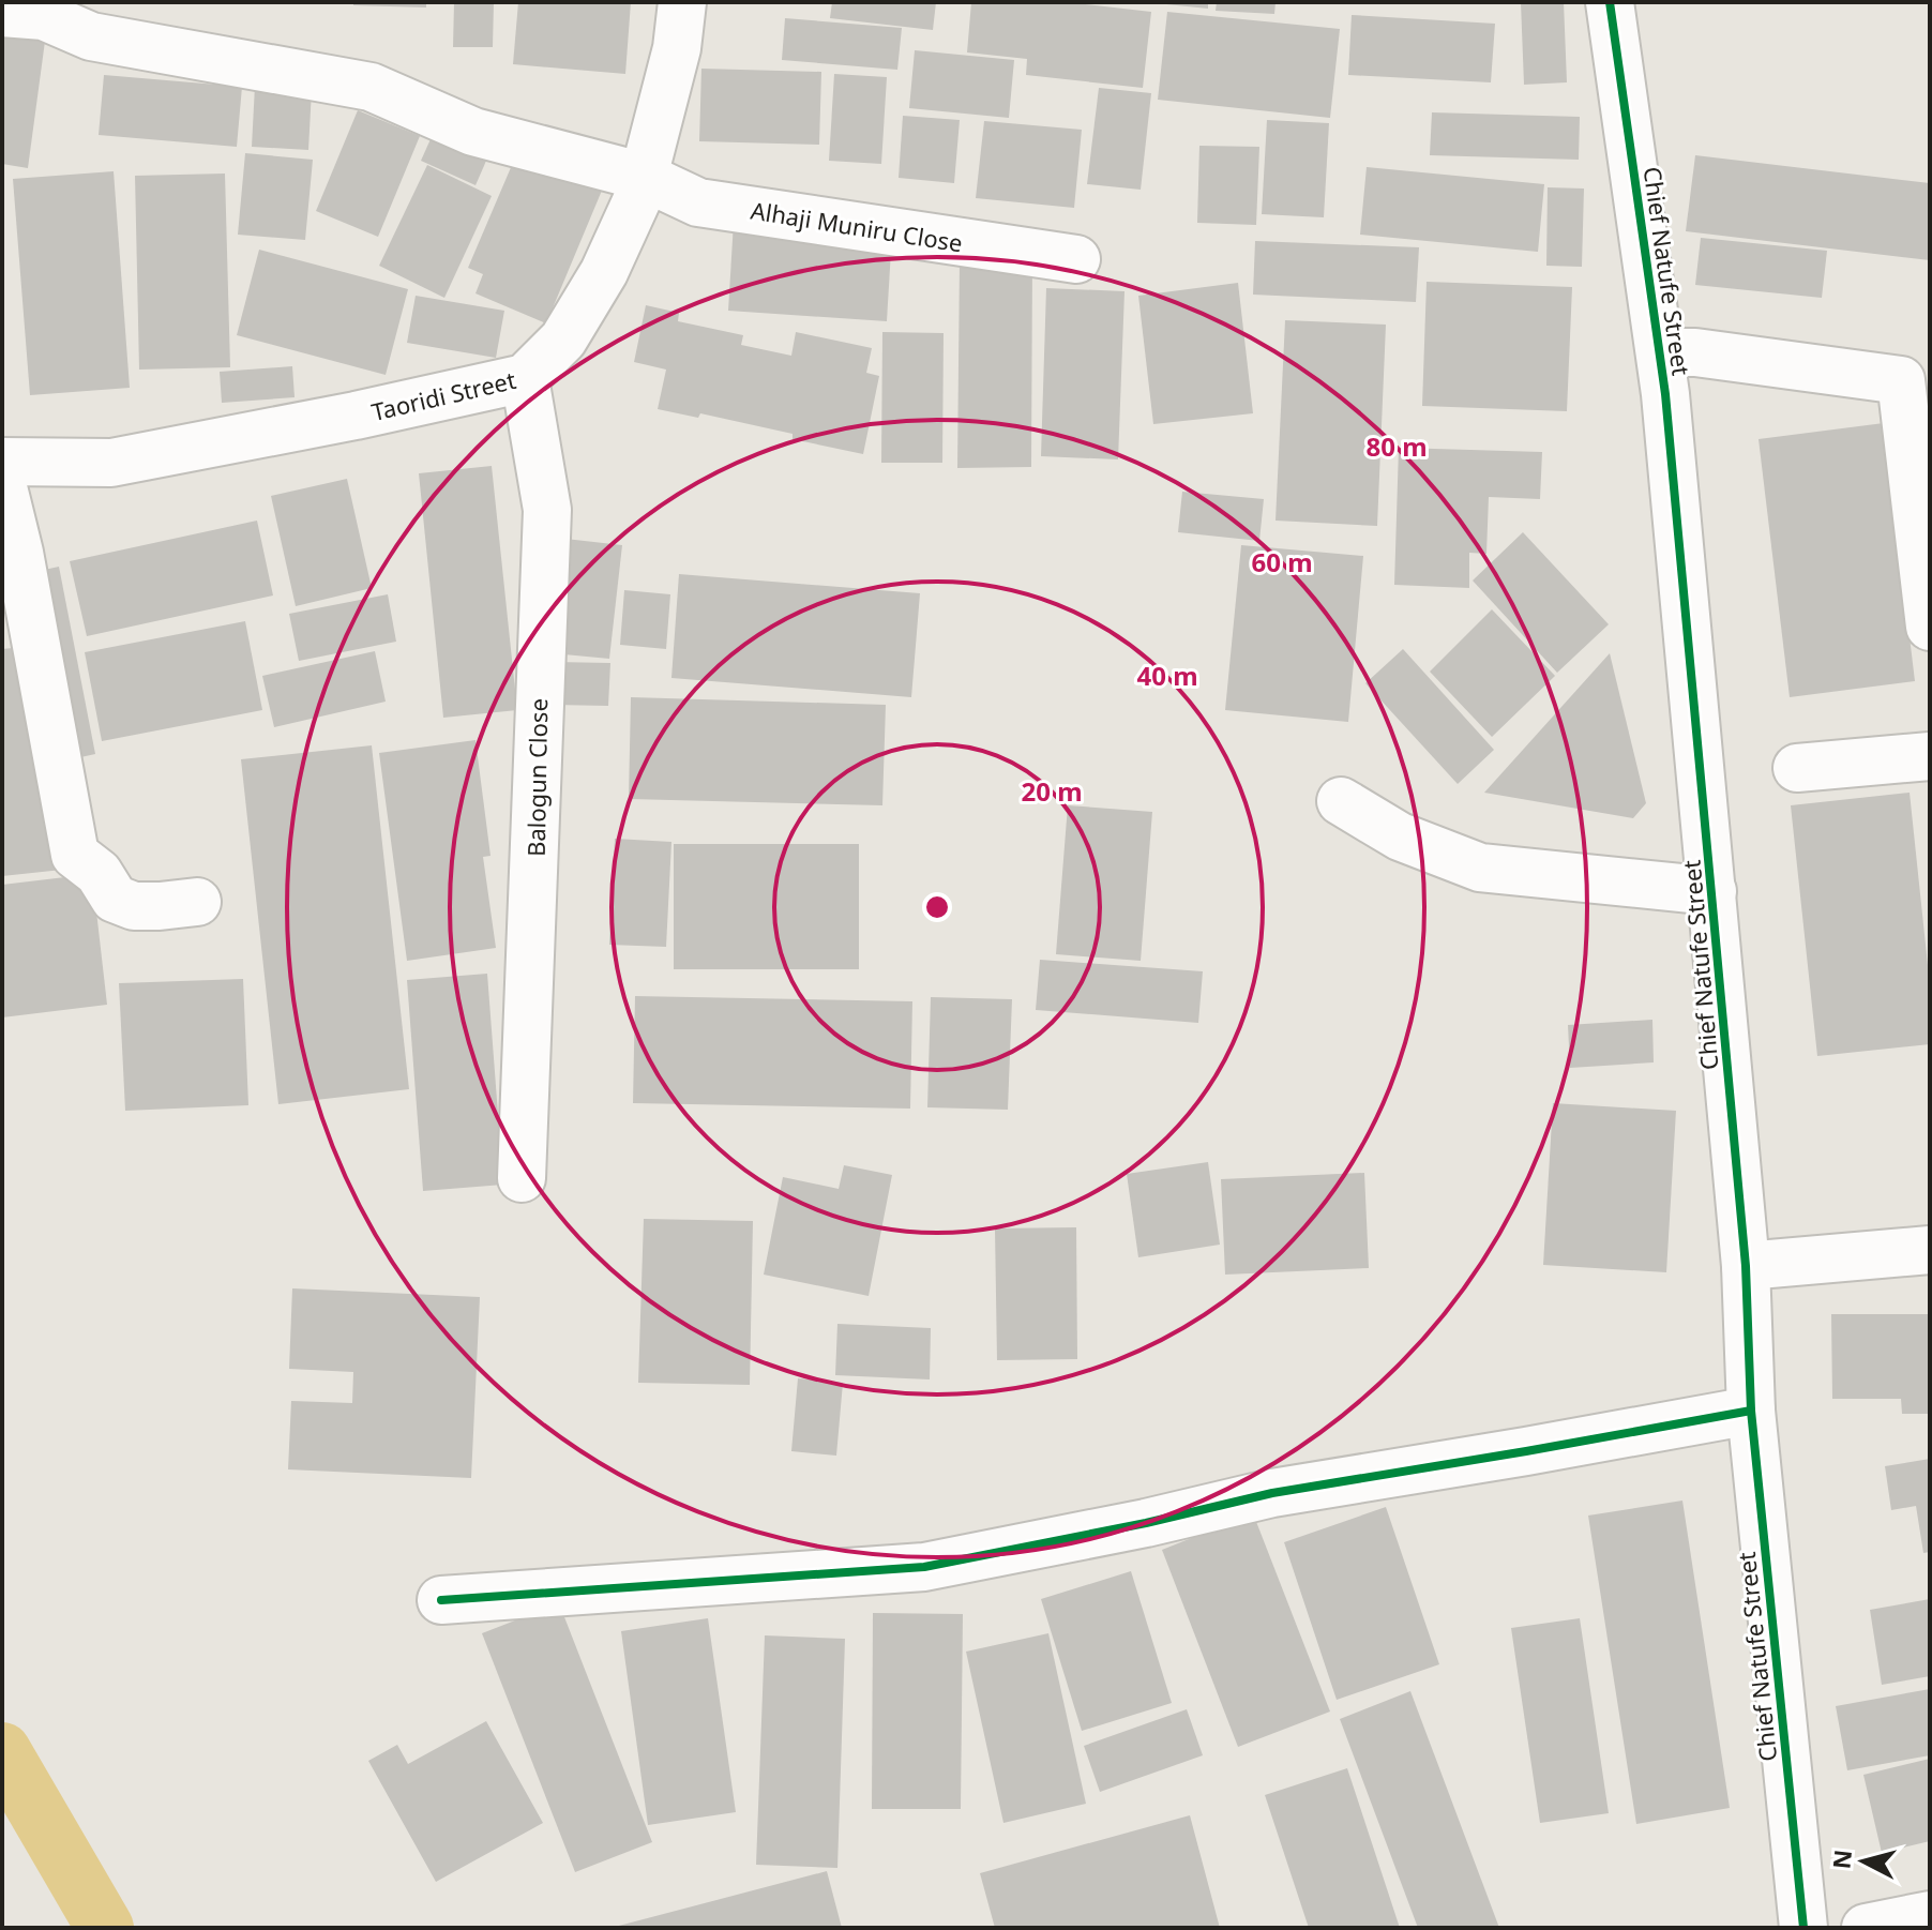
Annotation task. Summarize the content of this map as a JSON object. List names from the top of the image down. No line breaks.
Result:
{"streets":{"street":["Alhaji Muniru Close","Chief Natufe Street","Taoridi Street","Balogun Close"]},"crossings":[["Alhaji Muniru Close","Taoridi Street"],["Taoridi Street","Balogun Close"]],"north":"left","rings":["80 m","60 m","40 m","20 m"]}
